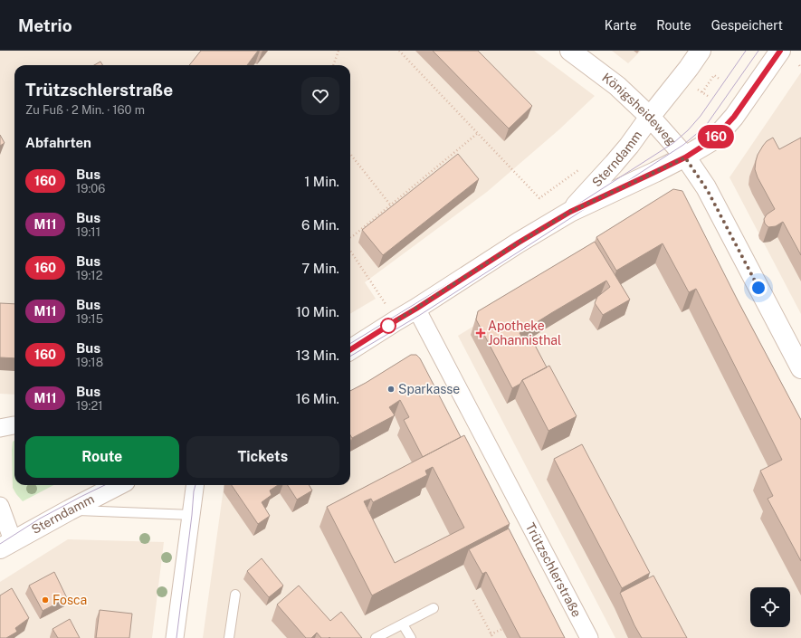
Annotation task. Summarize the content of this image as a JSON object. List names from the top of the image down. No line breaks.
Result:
{"streets":{"street":["Königsheideweg","Sterndamm","Trützschlerstraße"]},"crossings":[["Königsheideweg","Sterndamm"],["Sterndamm","Trützschlerstraße"]],"places":{"health":["Apotheke Johannisthal"],"other":["Sparkasse","Fosca"]},"lines":["bus line 160"],"page":{"header":"Metrio","nav":["Karte","Route","Gespeichert"],"on_map":"160","heading":[["Trützschlerstraße","Zu Fuß · 2 Min. · 160 m"],"Abfahrten"],"list":[{"mark":"160","name":"Bus","note":"19:06","value":"1 Min."},{"mark":"M11","name":"Bus","note":"19:11","value":"6 Min."},{"mark":"160","name":"Bus","note":"19:12","value":"7 Min."},{"mark":"M11","name":"Bus","note":"19:15","value":"10 Min."},{"mark":"160","name":"Bus","note":"19:18","value":"13 Min."},{"mark":"M11","name":"Bus","note":"19:21","value":"16 Min."}],"buttons":["Route","Tickets"]}}
